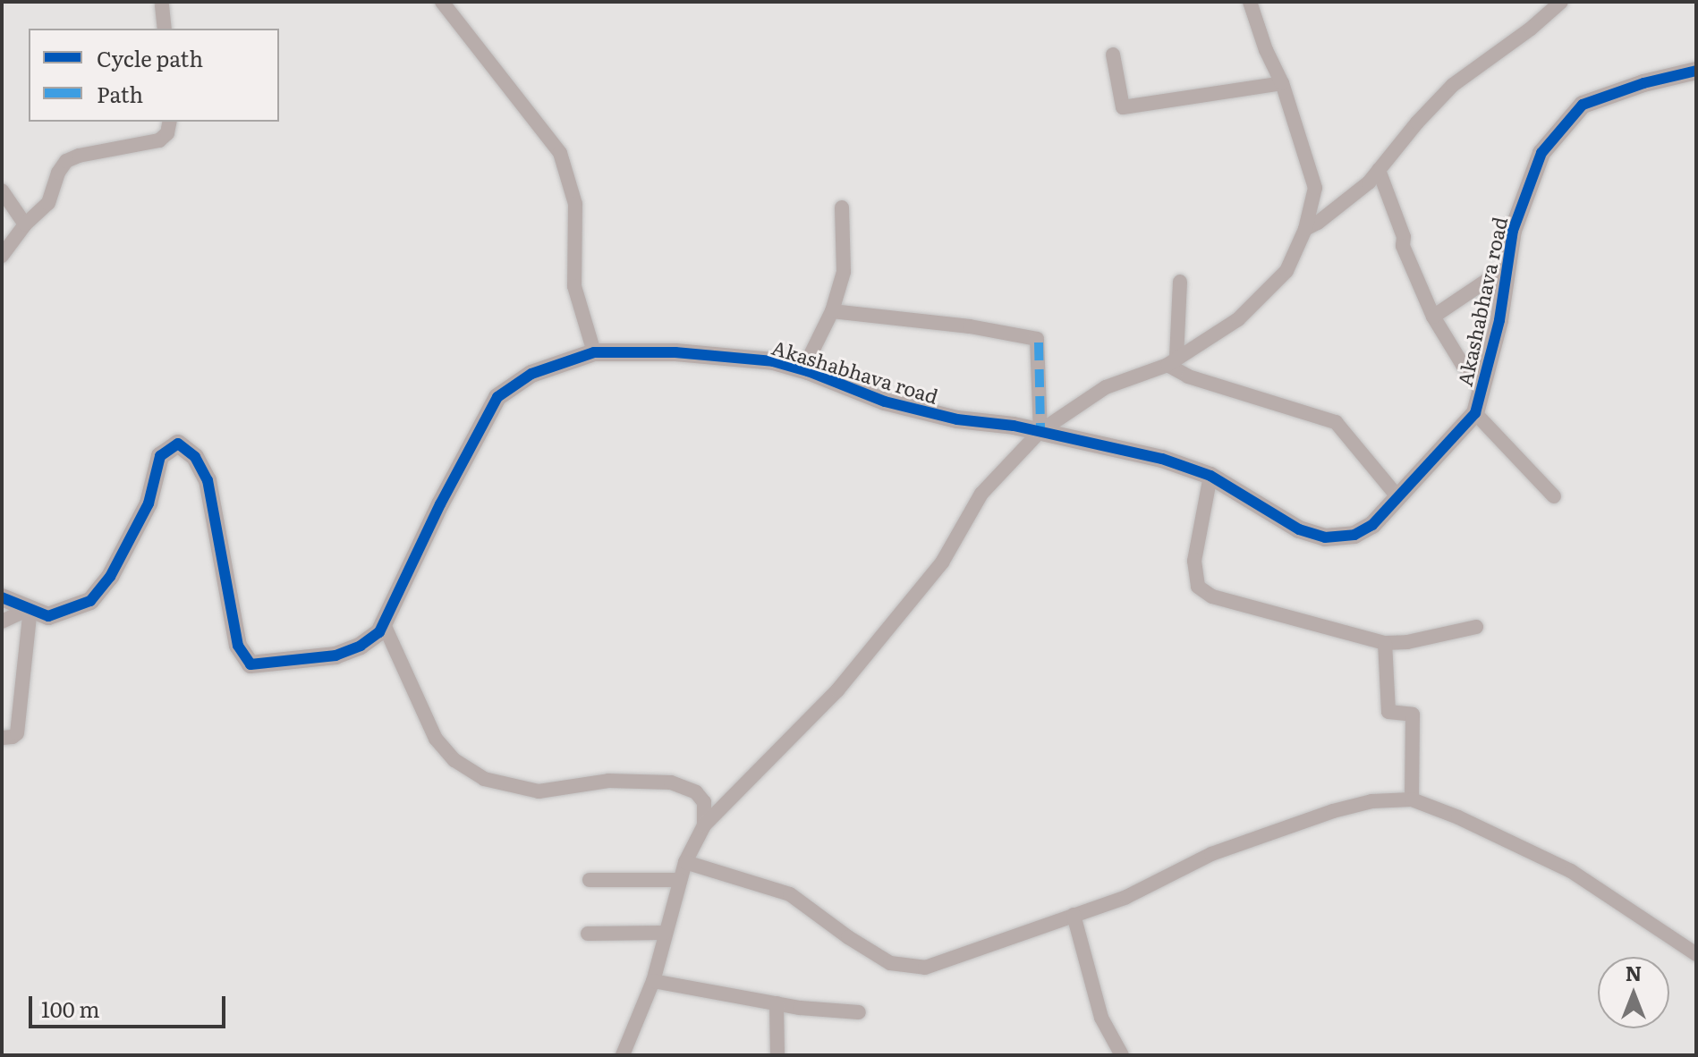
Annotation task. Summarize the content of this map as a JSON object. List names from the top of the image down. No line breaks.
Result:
{"streets":{"street":["Akashabhava road"]},"legend":["Cycle path","Path"],"scale_bar":"100 m","north":"top"}
